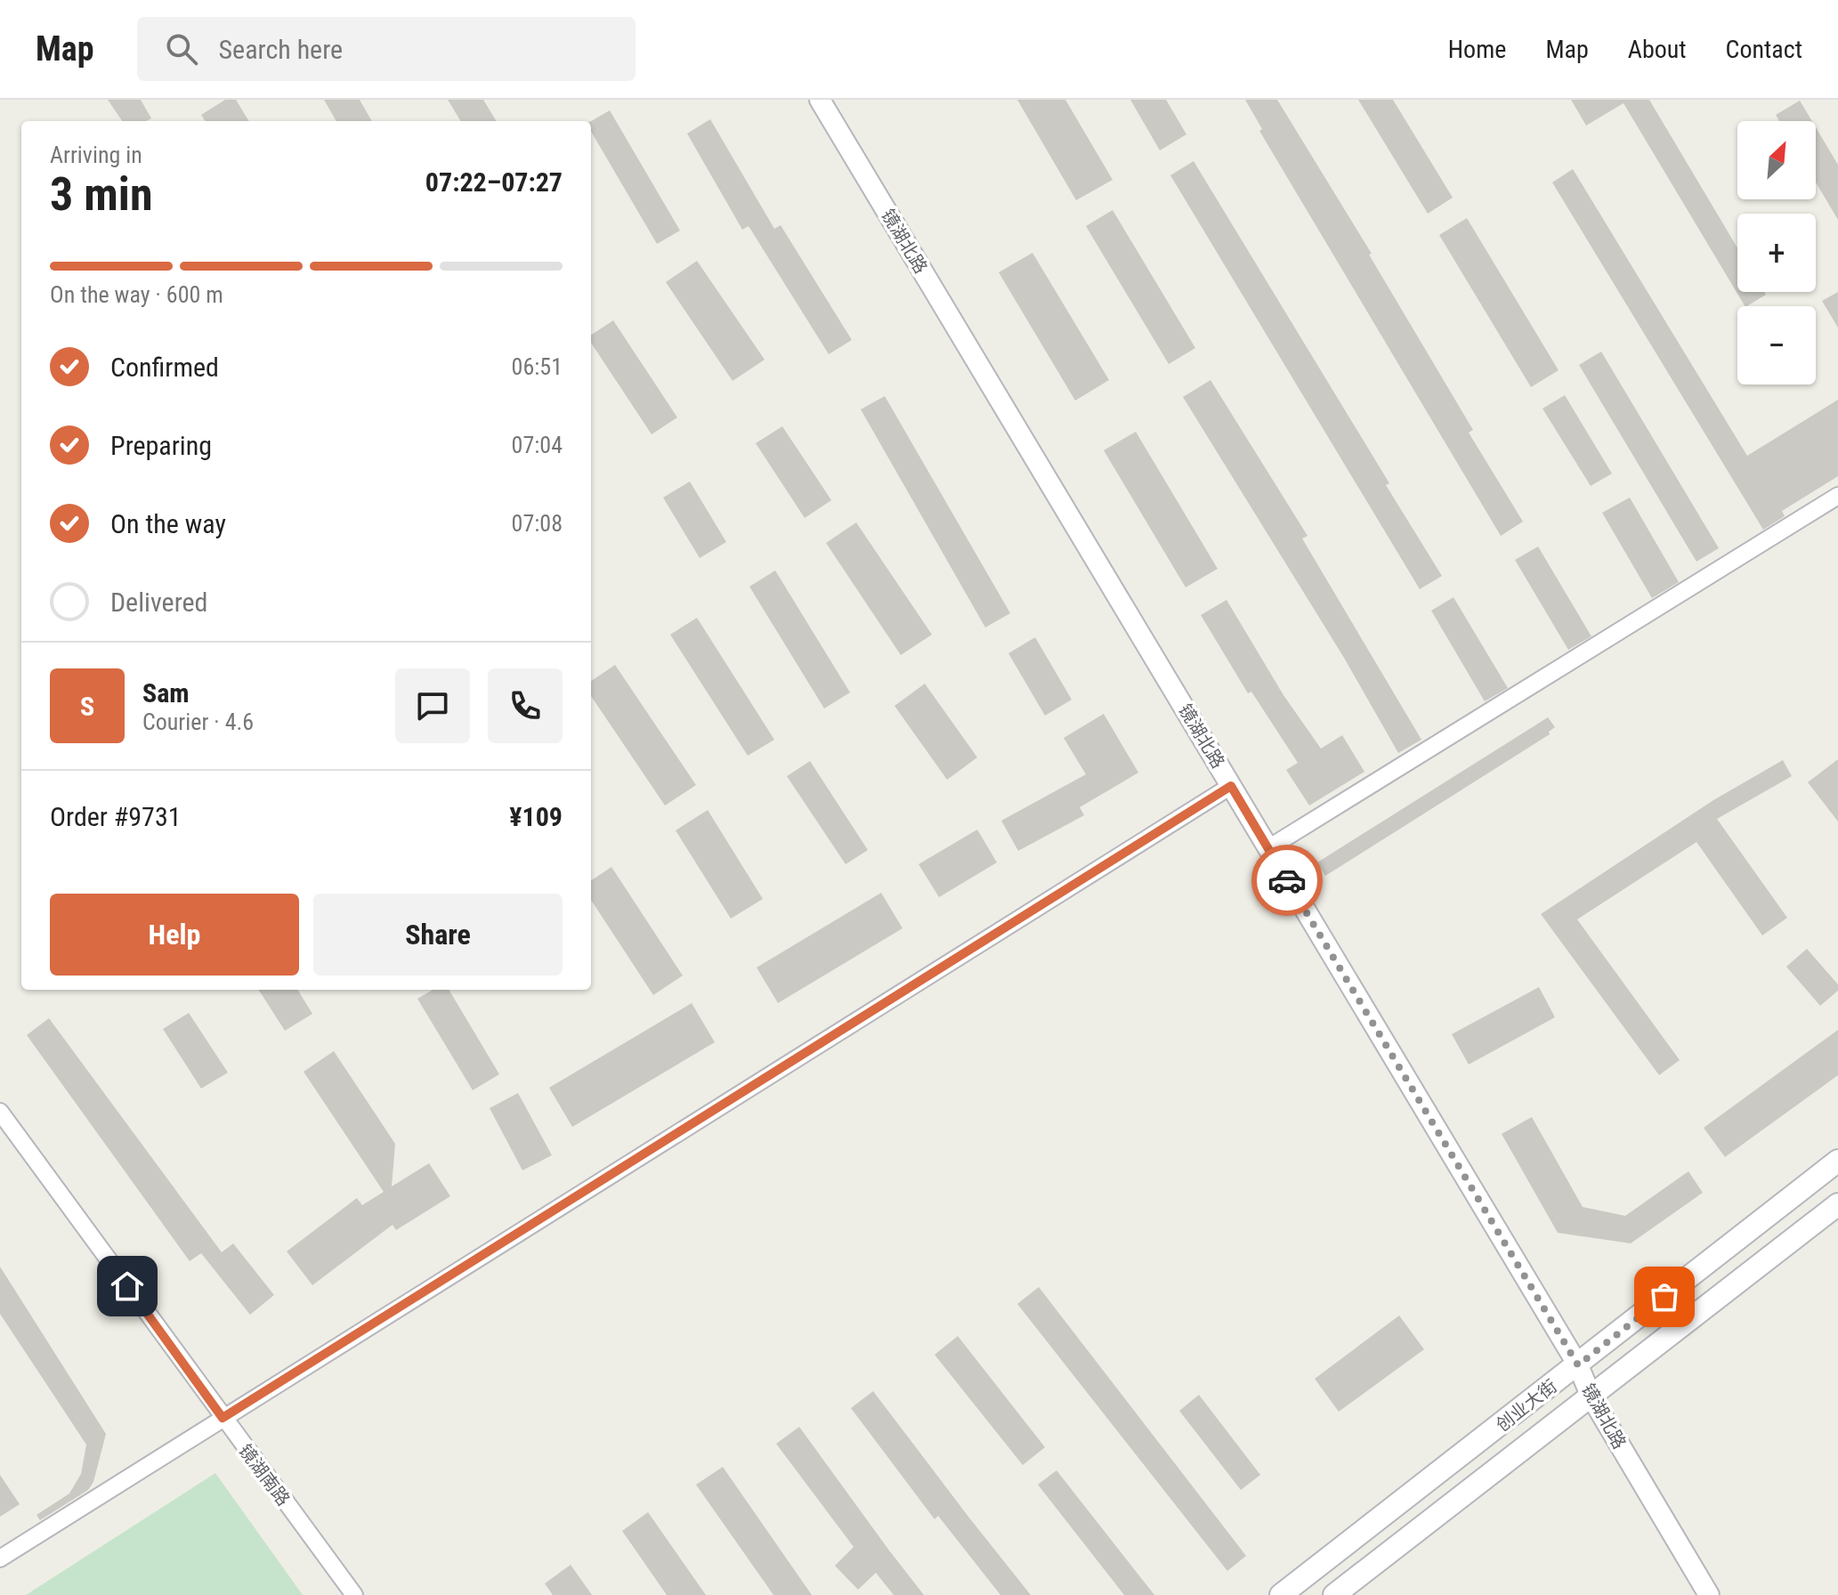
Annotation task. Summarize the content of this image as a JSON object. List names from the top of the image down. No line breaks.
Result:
{"streets":{"main road":["创业大街"],"street":["镜湖北路","镜湖南路"]},"crossings":[["镜湖北路","创业大街"]],"north":"top right","page":{"header":"Map","search":"Search here","nav":["Home","Map","About","Contact"],"map_buttons":["+","−"],"heading":["3 min","Arriving in","07:22–07:27"],"panel":["Sam","Courier · 4.6","Order #9731","¥109"],"bar":"On the way · 600 m","list":[["Confirmed","06:51"],["Preparing","07:04"],["On the way","07:08"],"Delivered"],"round":"S","buttons":["Help","Share"]}}
